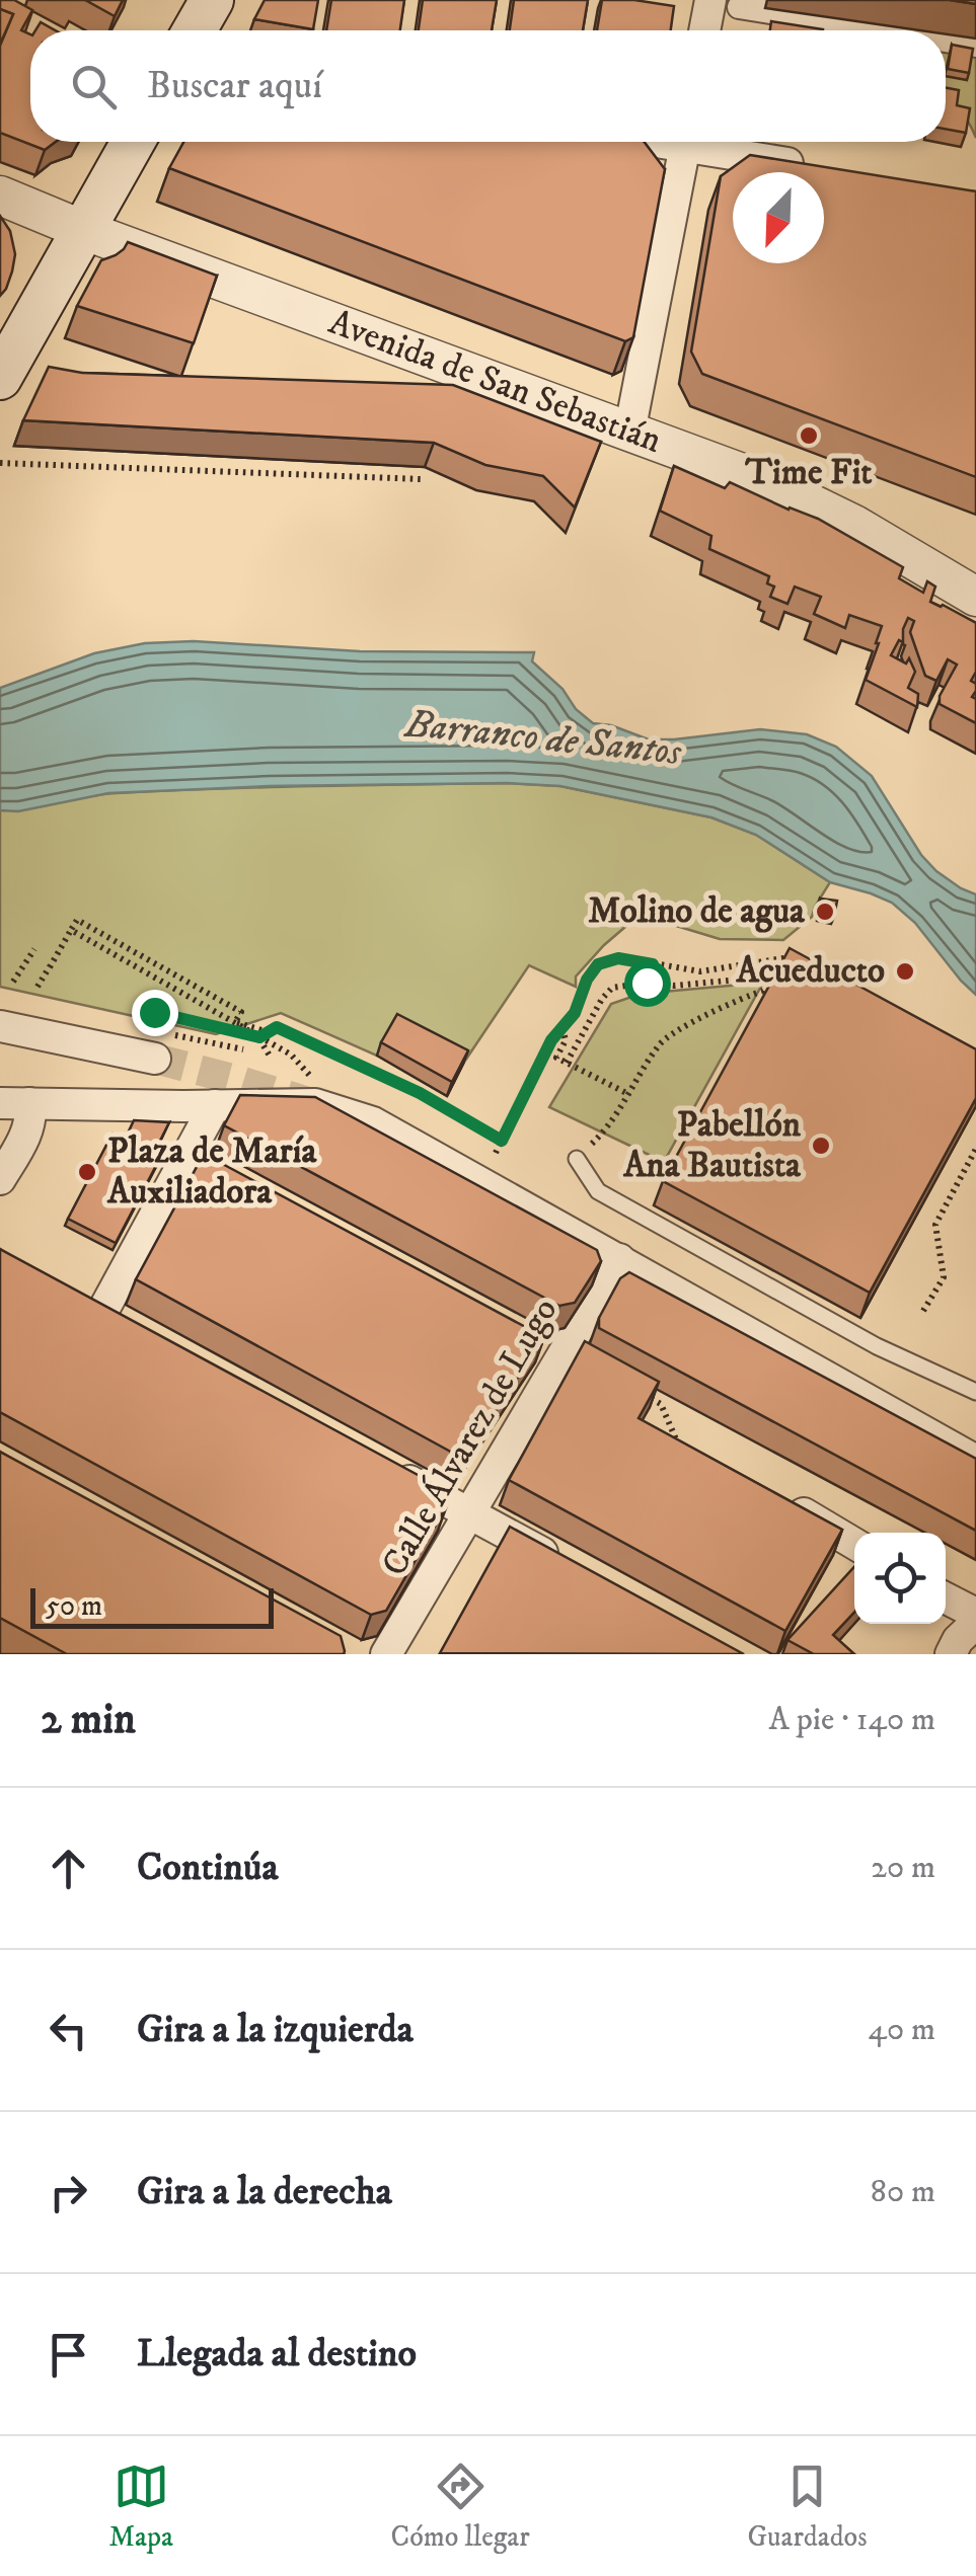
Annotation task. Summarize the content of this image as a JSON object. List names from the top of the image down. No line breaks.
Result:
{"streets":{"street":["Avenida de San Sebastián","Calle Álvarez de Lugo"]},"water":["Barranco de Santos"],"places":["Time Fit","Molino de agua","Acueducto","Pabellón Ana Bautista","Plaza de María Auxiliadora"],"scale_bar":"50 m","north":"bottom left","page":{"search":"Buscar aquí","scale":"50 m","heading":["2 min","A pie · 140 m"],"list":[["Continúa","20 m"],["Gira a la izquierda","40 m"],["Gira a la derecha","80 m"],"Llegada al destino"],"nav":["Mapa","Cómo llegar","Guardados"]}}
